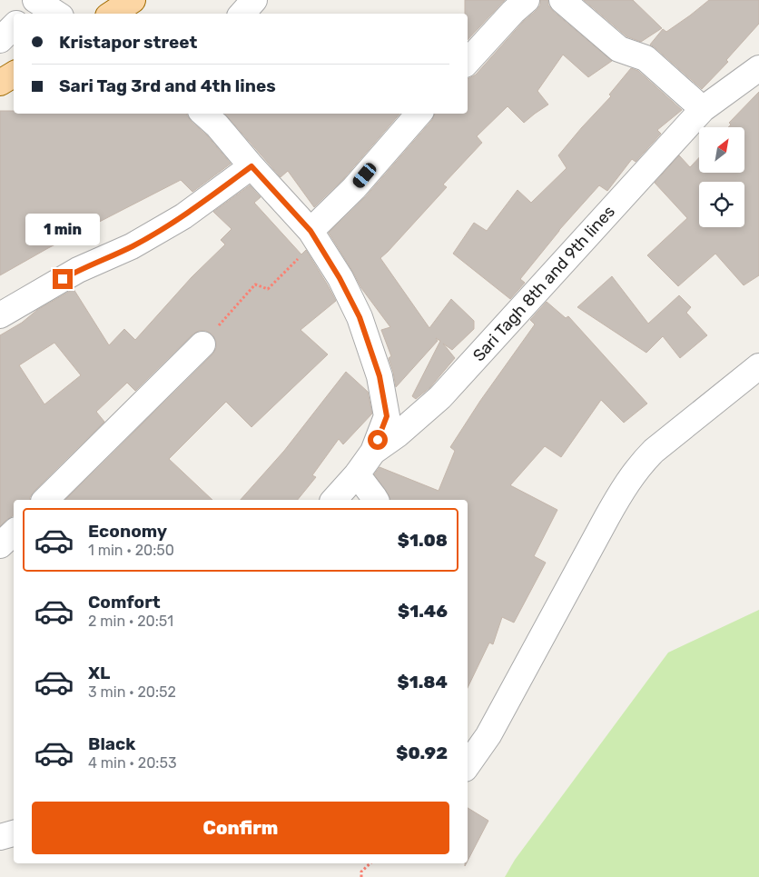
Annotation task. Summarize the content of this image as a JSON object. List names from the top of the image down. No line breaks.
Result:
{"streets":{"street":["Sari Tagh 8th and 9th lines"]},"north":"top right","page":{"banner":["Kristapor street","Sari Tag 3rd and 4th lines"],"bubble":"1 min","list":[{"name":"Economy","note":"1 min · 20:50","value":"$1.08"},{"name":"Comfort","note":"2 min · 20:51","value":"$1.46"},{"name":"XL","note":"3 min · 20:52","value":"$1.84"},{"name":"Black","note":"4 min · 20:53","value":"$0.92"}],"buttons":"Confirm"}}
